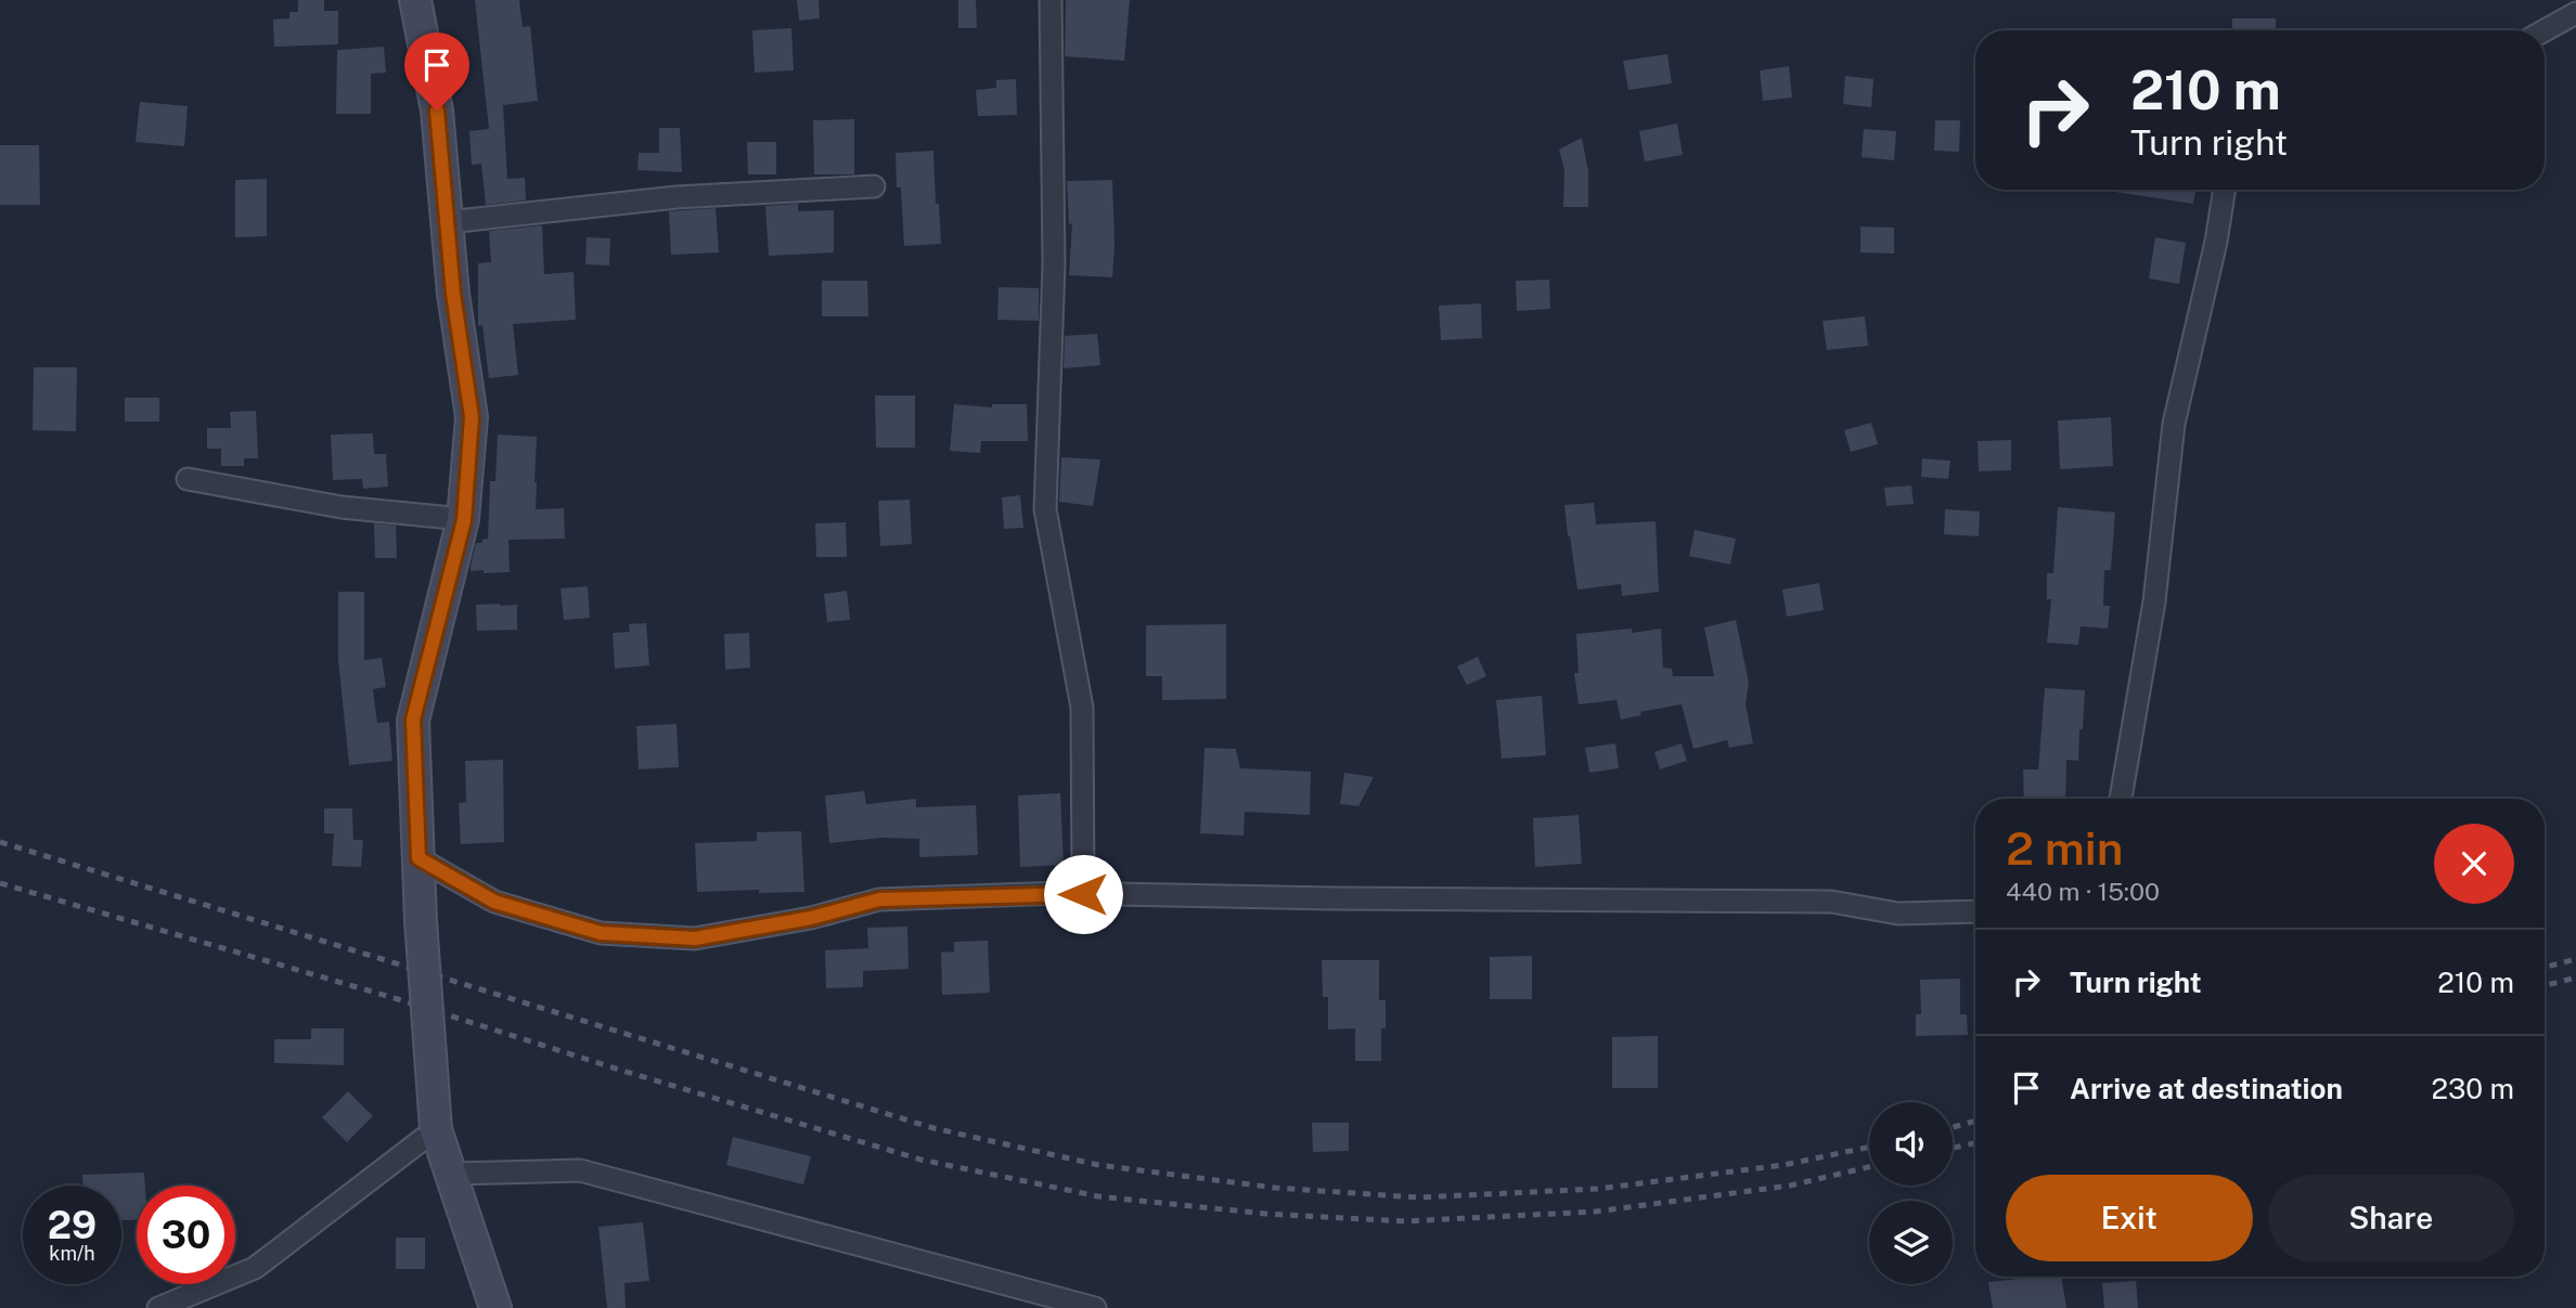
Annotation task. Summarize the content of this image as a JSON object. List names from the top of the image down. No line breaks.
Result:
{"page":{"turn":["210 m","Turn right"],"heading":["2 min","440 m · 15:00"],"list":[{"name":"Turn right","value":"210 m"},{"name":"Arrive at destination","value":"230 m"}],"buttons":["Exit","Share"],"speed":"29 km/h","limit":"30"}}
